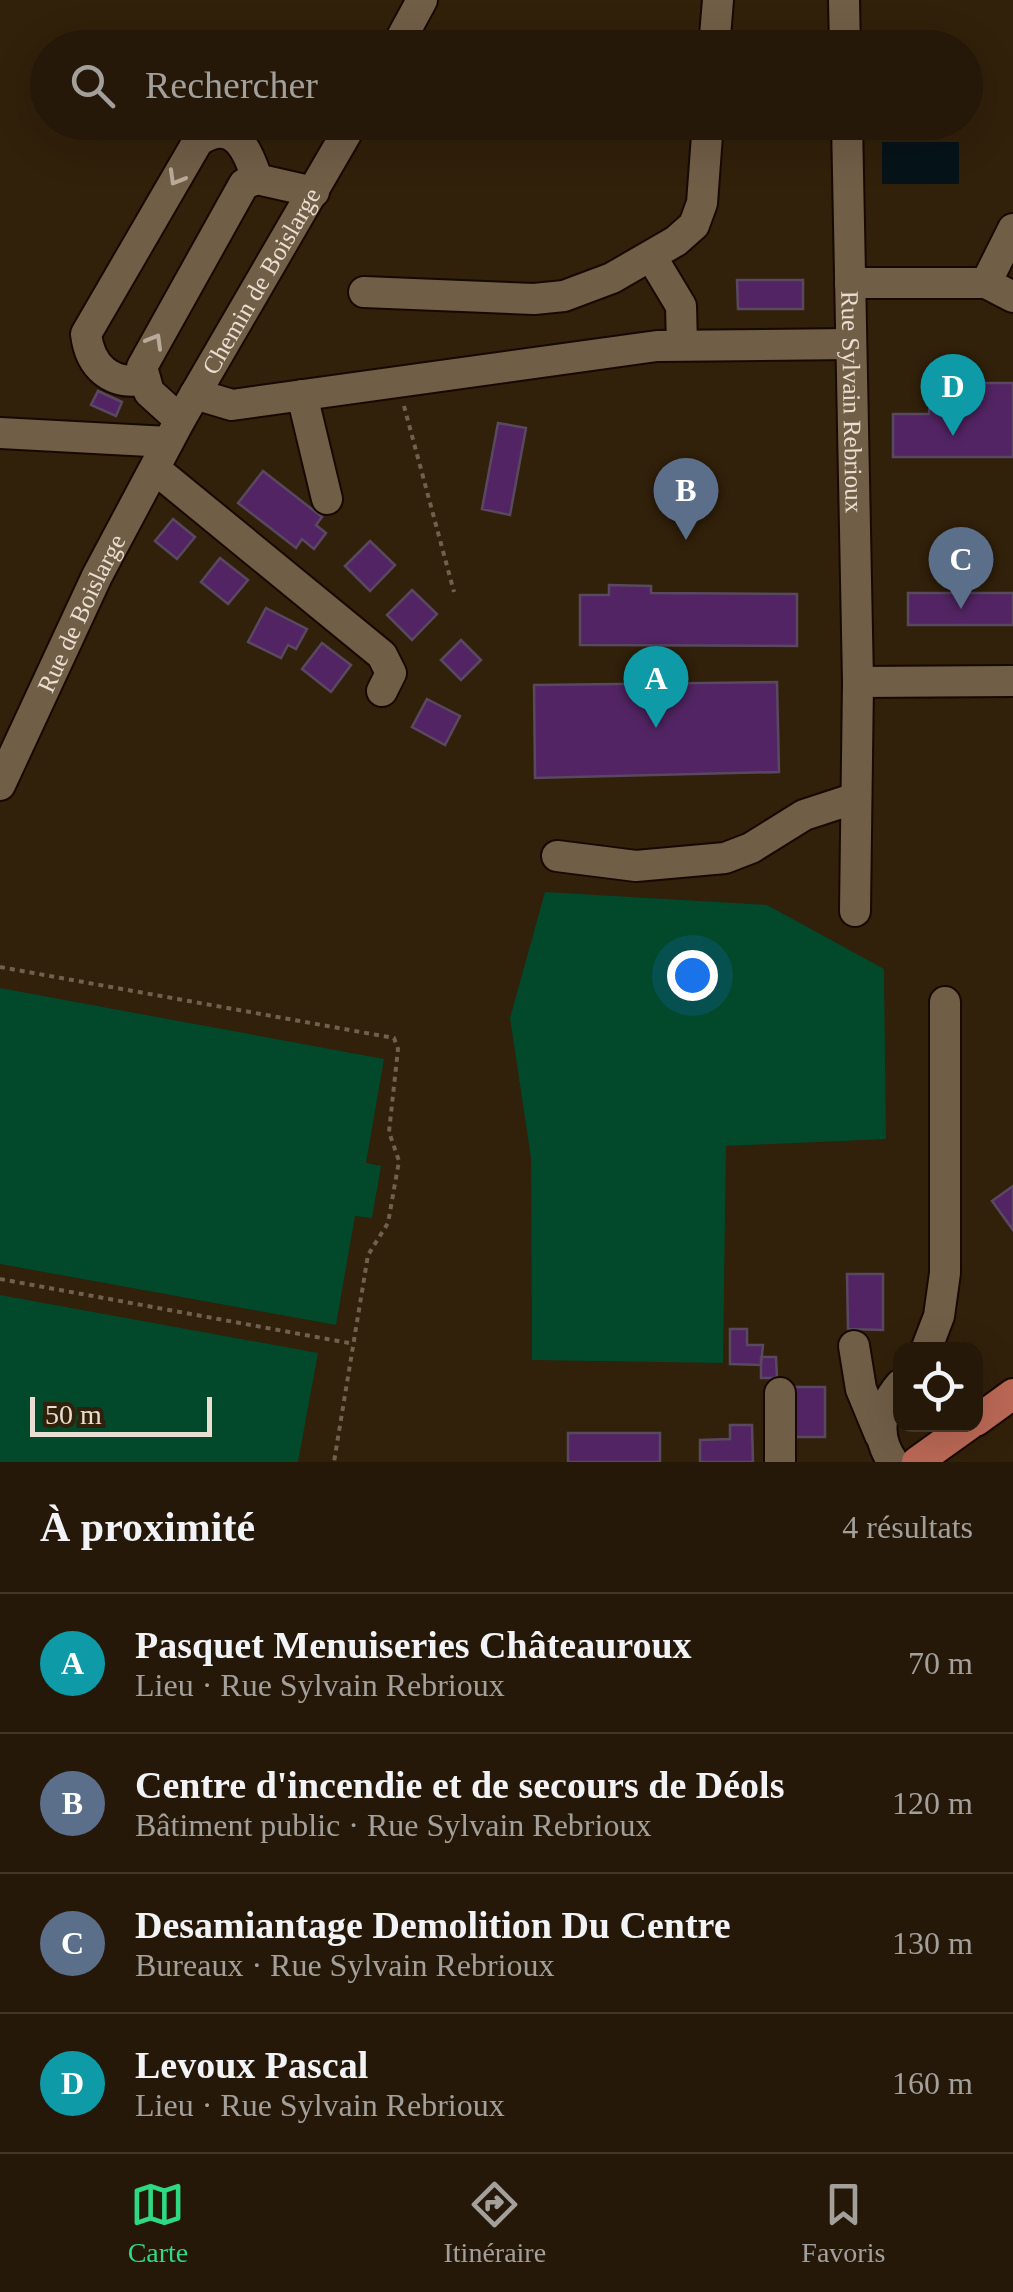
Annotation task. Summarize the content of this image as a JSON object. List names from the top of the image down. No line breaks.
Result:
{"streets":{"street":["Chemin de Boislarge","Rue Sylvain Rebrioux","Rue de Boislarge"]},"crossings":[["Chemin de Boislarge","Rue de Boislarge"]],"scale_bar":"50 m","page":{"search":"Rechercher","pins":["D","B","C","A"],"scale":"50 m","heading":["À proximité","4 résultats"],"list":[{"mark":"A","name":"Pasquet Menuiseries Châteauroux","note":"Lieu · Rue Sylvain Rebrioux","value":"70 m"},{"mark":"B","name":"Centre d'incendie et de secours de Déols","note":"Bâtiment public · Rue Sylvain Rebrioux","value":"120 m"},{"mark":"C","name":"Desamiantage Demolition Du Centre","note":"Bureaux · Rue Sylvain Rebrioux","value":"130 m"},{"mark":"D","name":"Levoux Pascal","note":"Lieu · Rue Sylvain Rebrioux","value":"160 m"}],"nav":["Carte","Itinéraire","Favoris"]}}
